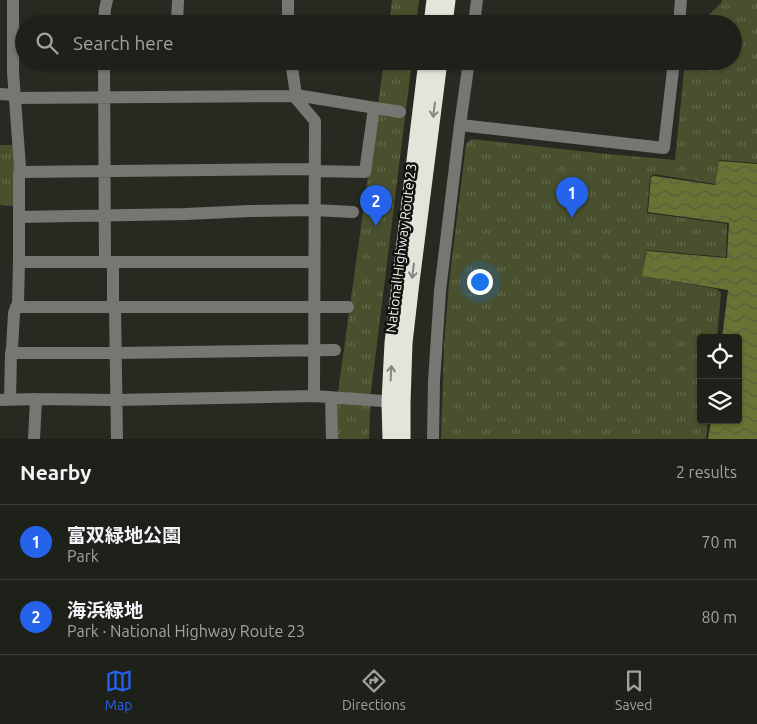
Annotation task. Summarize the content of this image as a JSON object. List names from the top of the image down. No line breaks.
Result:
{"streets":{"highway":["National Highway Route 23"]},"page":{"search":"Search here","pins":["1","2"],"heading":["Nearby","2 results"],"list":[{"mark":"1","name":"富双緑地公園","note":"Park","value":"70 m"},{"mark":"2","name":"海浜緑地","note":"Park · National Highway Route 23","value":"80 m"}],"nav":["Map","Directions","Saved"]}}
